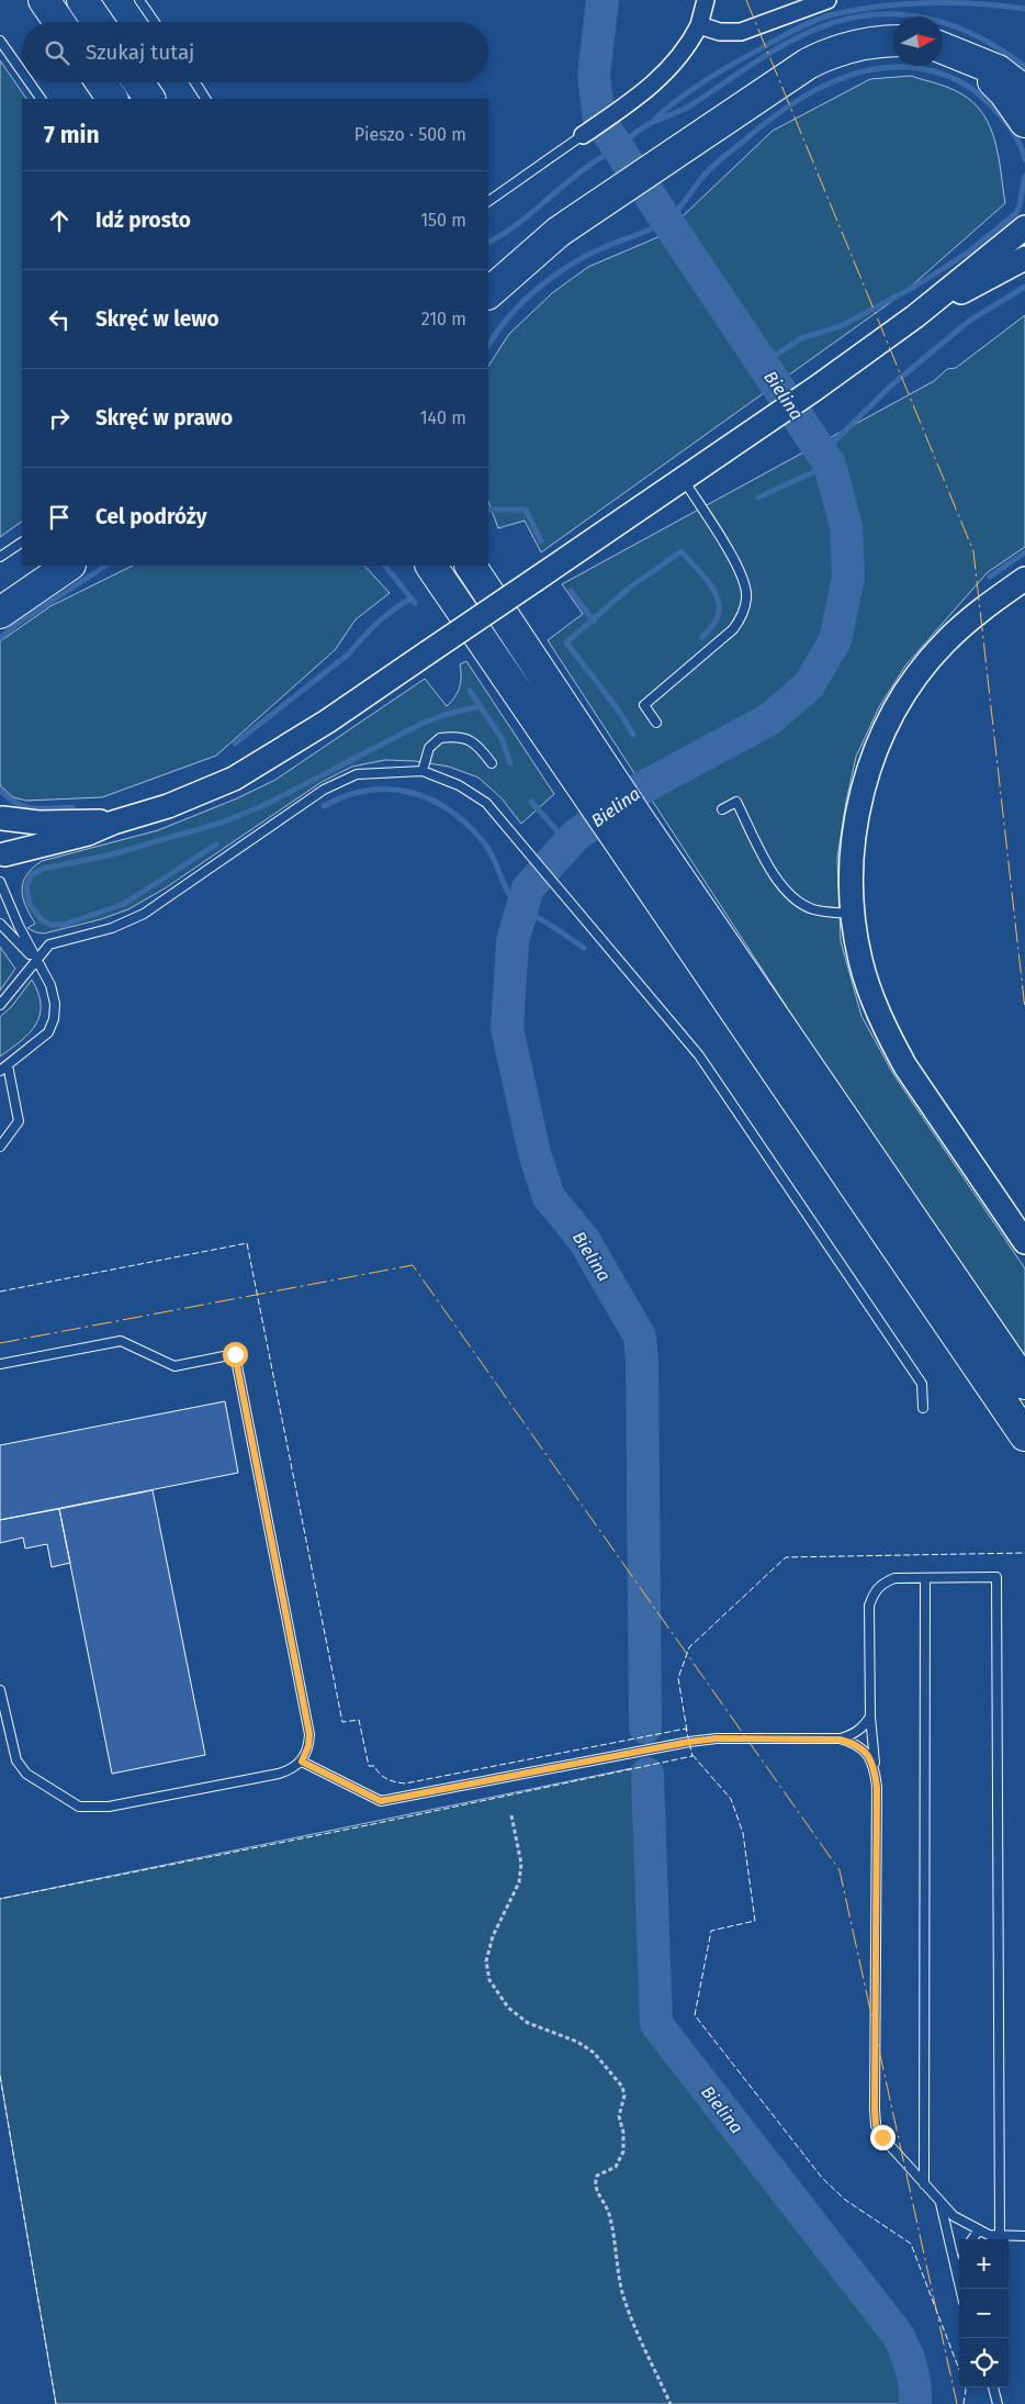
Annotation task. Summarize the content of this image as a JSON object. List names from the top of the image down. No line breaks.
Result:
{"water":["Bielina"],"north":"right","page":{"search":"Szukaj tutaj","heading":["7 min","Pieszo · 500 m"],"list":[["Idź prosto","150 m"],["Skręć w lewo","210 m"],["Skręć w prawo","140 m"],"Cel podróży"],"map_buttons":["+","−"]}}
